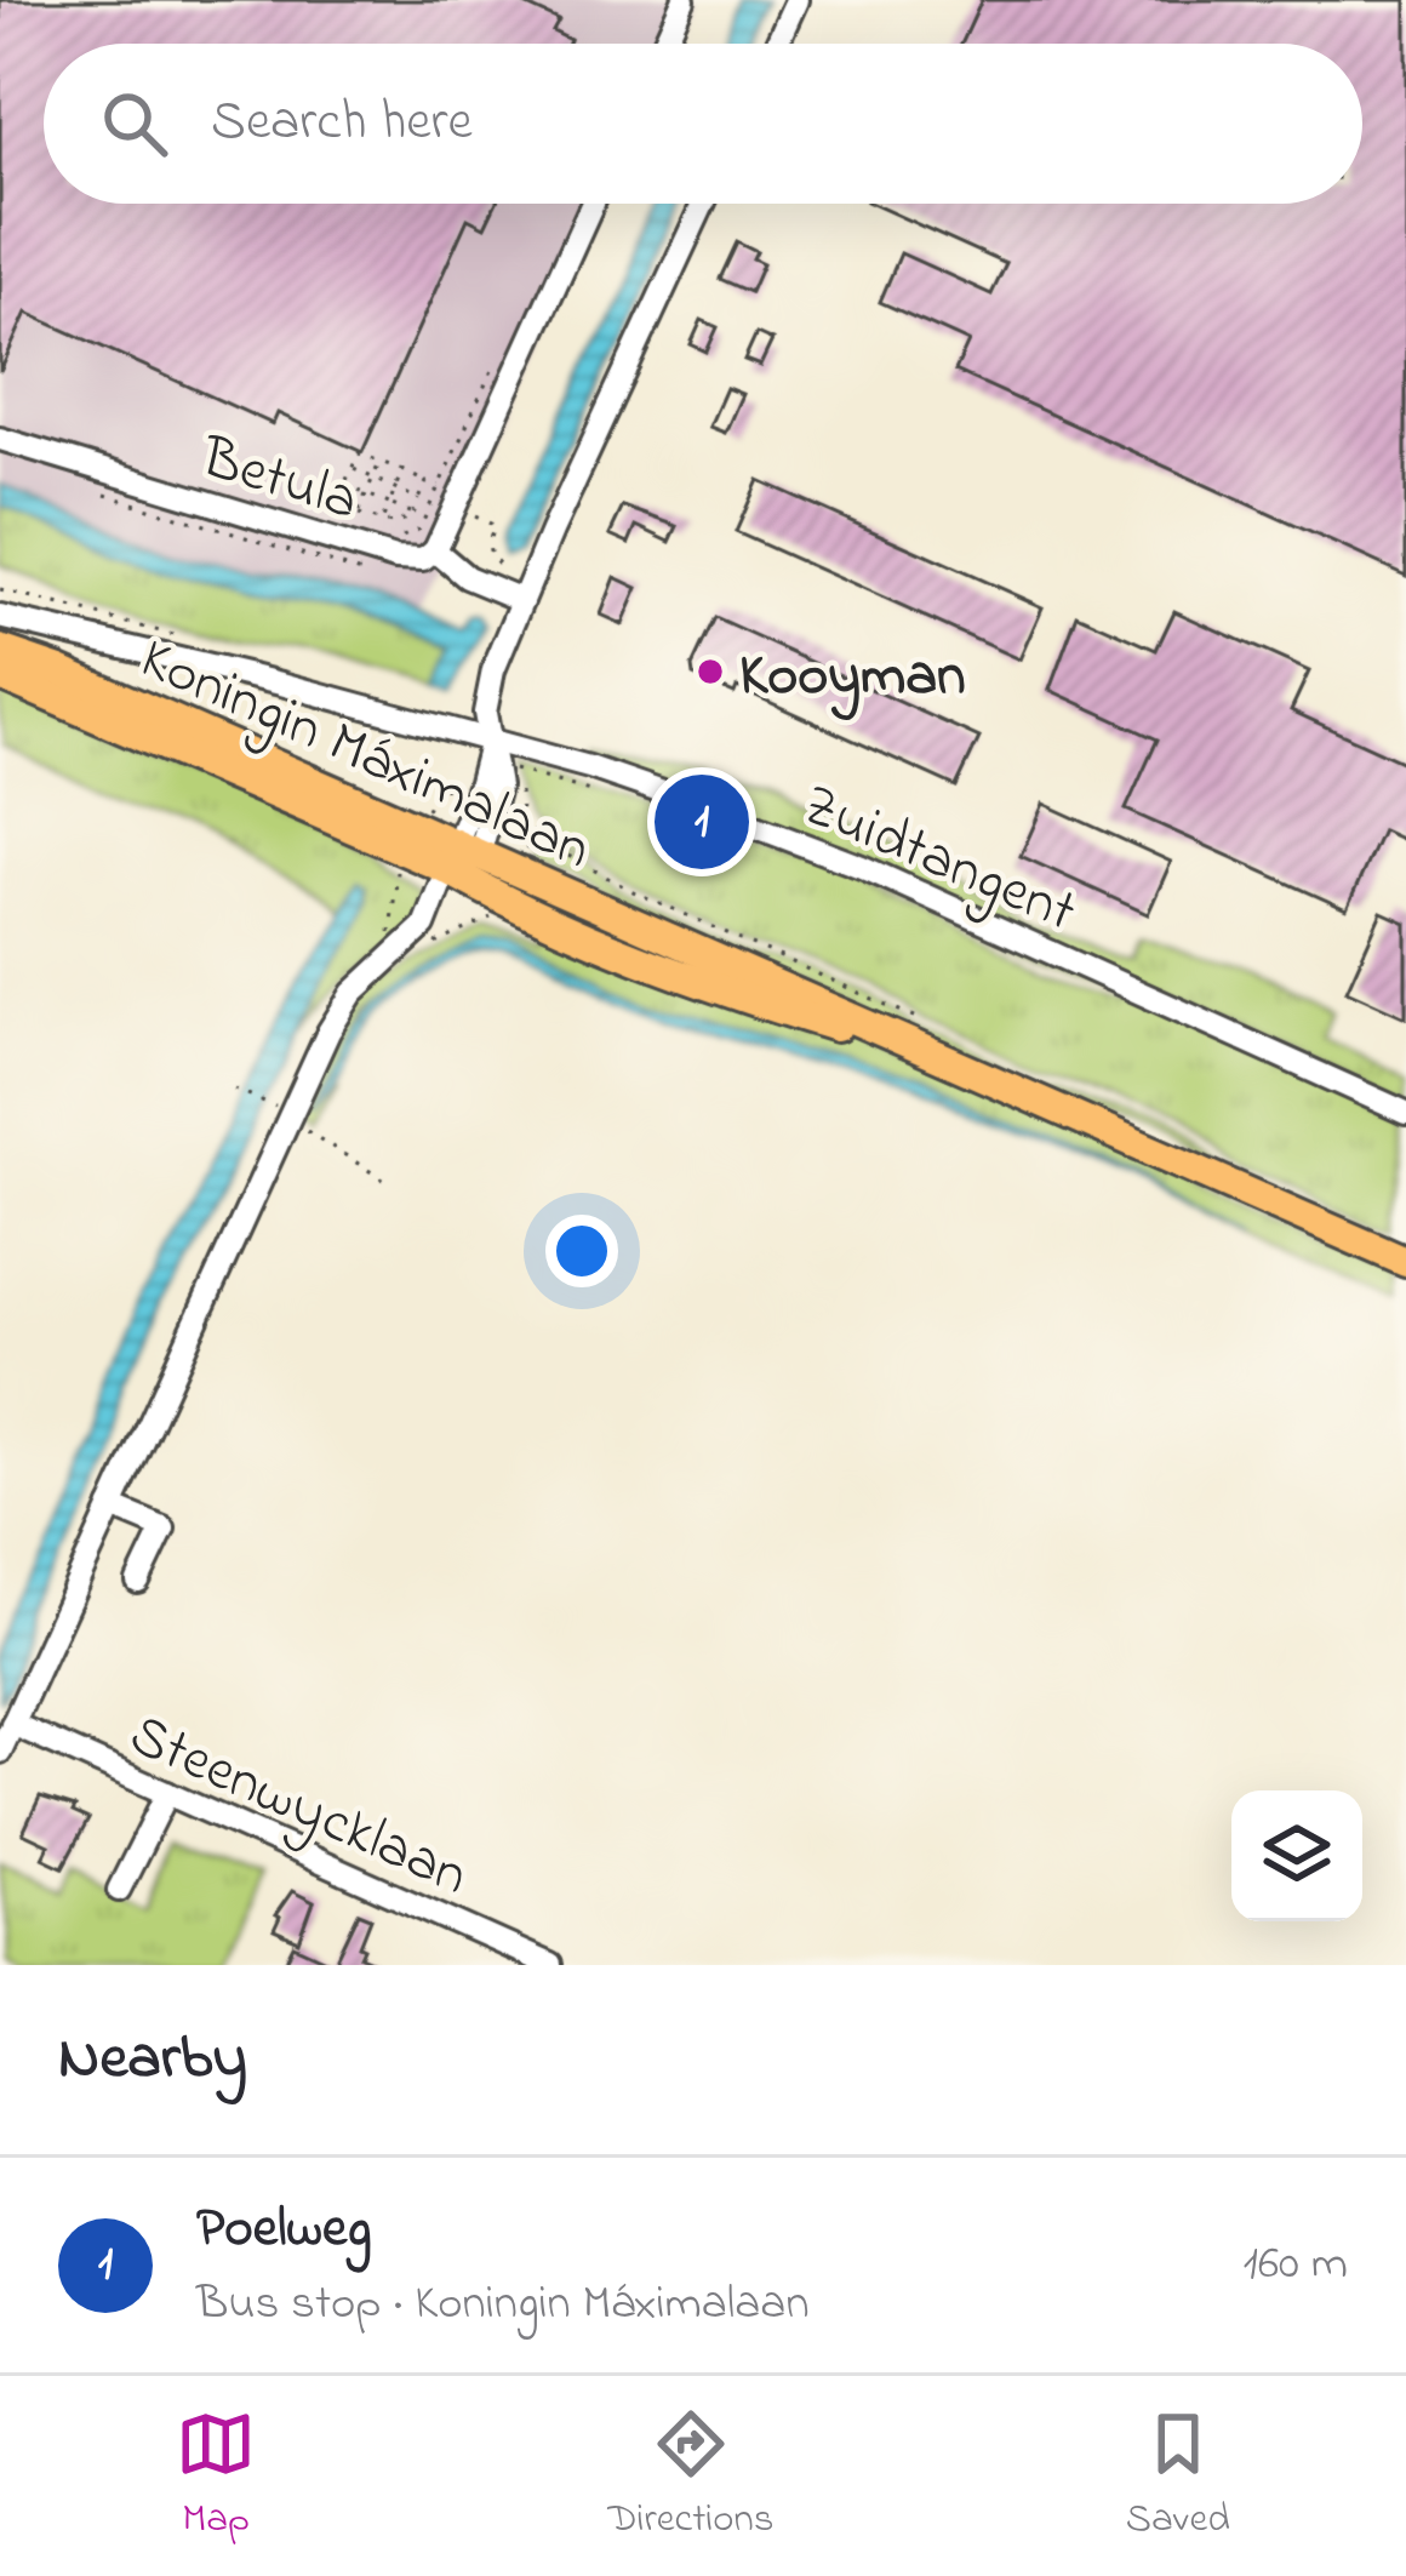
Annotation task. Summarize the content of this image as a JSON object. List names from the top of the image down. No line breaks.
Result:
{"streets":{"main road":["Koningin Máximalaan"],"street":["Betula","Zuidtangent","Steenwycklaan"]},"places":["Kooyman"],"page":{"search":"Search here","pins":"1","heading":"Nearby","list":[{"mark":"1","name":"Poelweg","note":"Bus stop · Koningin Máximalaan","value":"160 m"}],"nav":["Map","Directions","Saved"]}}
